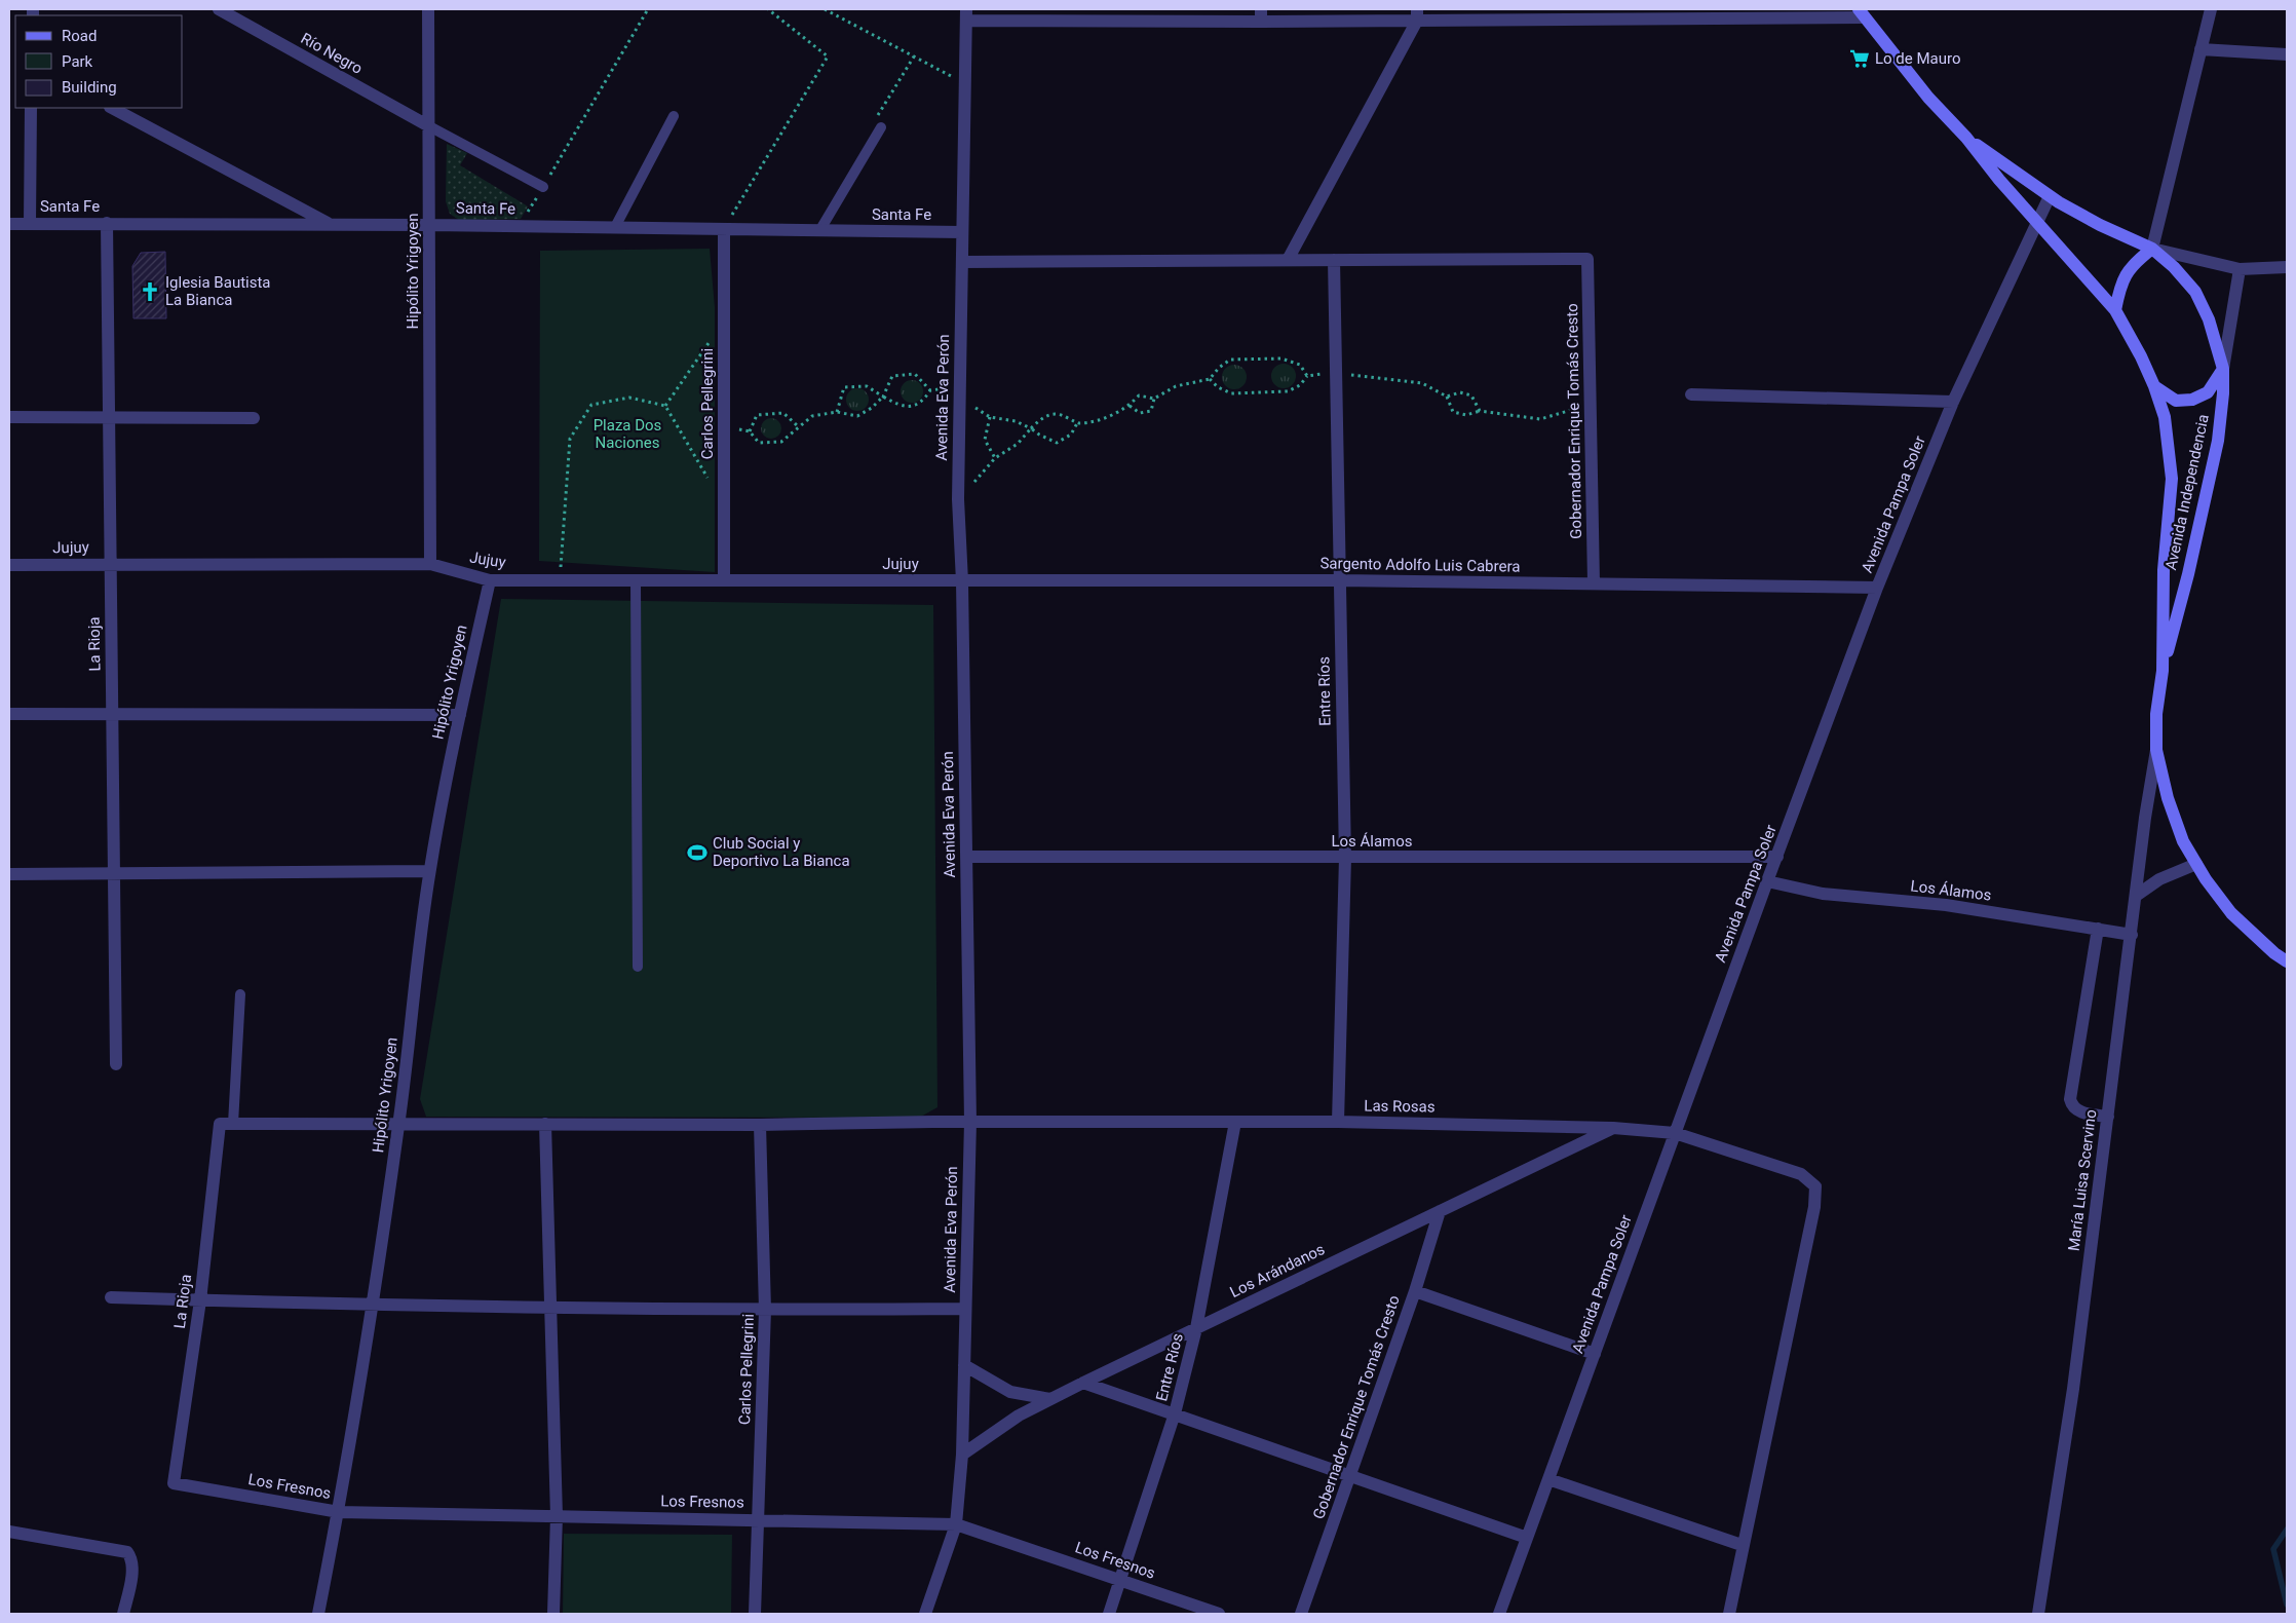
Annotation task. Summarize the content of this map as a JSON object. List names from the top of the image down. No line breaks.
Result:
{"streets":{"main road":["Avenida Independencia"],"street":["Río Negro","Santa Fe","Hipólito Yrigoyen","Avenida Eva Perón","Carlos Pellegrini","Gobernador Enrique Tomás Cresto","Avenida Pampa Soler","Jujuy","Sargento Adolfo Luis Cabrera","La Rioja","Entre Ríos","Los Álamos","Las Rosas","María Luisa Scervino","Los Arándanos","Los Fresnos"]},"crossings":[["Río Negro","Hipólito Yrigoyen"],["Santa Fe","Hipólito Yrigoyen"],["Santa Fe","Avenida Eva Perón"],["Santa Fe","Carlos Pellegrini"],["Santa Fe","La Rioja"],["Hipólito Yrigoyen","Jujuy"],["Hipólito Yrigoyen","Las Rosas"],["Hipólito Yrigoyen","Los Fresnos"],["Avenida Eva Perón","Jujuy"],["Avenida Eva Perón","Sargento Adolfo Luis Cabrera"],["Avenida Eva Perón","Los Álamos"],["Avenida Eva Perón","Las Rosas"],["Avenida Eva Perón","Los Arándanos"],["Avenida Eva Perón","Los Fresnos"],["Carlos Pellegrini","Jujuy"],["Carlos Pellegrini","Las Rosas"],["Carlos Pellegrini","Los Fresnos"],["Gobernador Enrique Tomás Cresto","Sargento Adolfo Luis Cabrera"],["Gobernador Enrique Tomás Cresto","Entre Ríos"],["Gobernador Enrique Tomás Cresto","Los Arándanos"],["Avenida Independencia","Avenida Pampa Soler"],["Avenida Independencia","María Luisa Scervino"],["Avenida Pampa Soler","Sargento Adolfo Luis Cabrera"],["Avenida Pampa Soler","Los Álamos"],["Avenida Pampa Soler","Las Rosas"],["Jujuy","Sargento Adolfo Luis Cabrera"],["Jujuy","La Rioja"],["Sargento Adolfo Luis Cabrera","Entre Ríos"],["La Rioja","Las Rosas"],["La Rioja","Los Fresnos"],["Entre Ríos","Los Álamos"],["Entre Ríos","Las Rosas"],["Entre Ríos","Los Arándanos"],["Entre Ríos","Los Fresnos"],["Los Álamos","María Luisa Scervino"],["Las Rosas","Los Arándanos"]],"parks":["Plaza Dos Naciones"],"places":{"supermarket":["Lo de Mauro"],"church":["Iglesia Bautista La Bianca"],"sports":["Club Social y Deportivo La Bianca"]},"legend":["Road","Park","Building"]}
